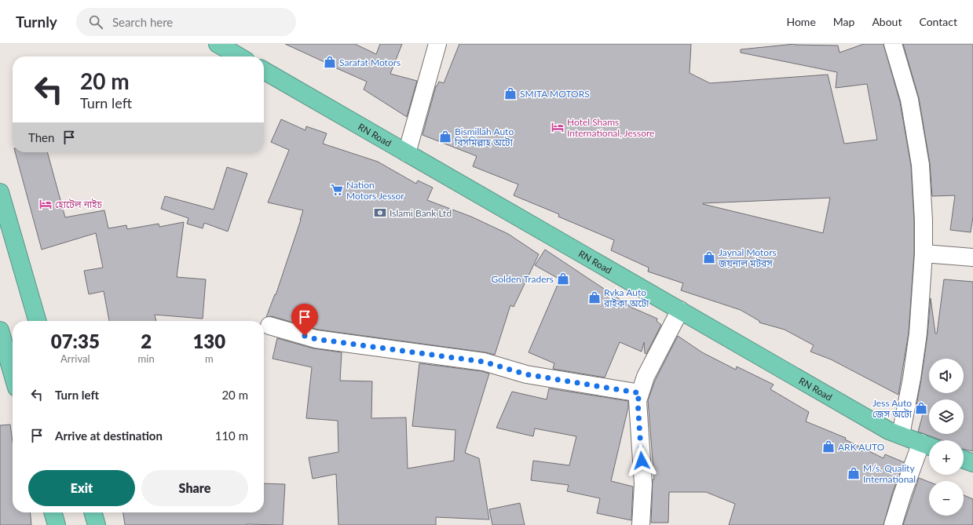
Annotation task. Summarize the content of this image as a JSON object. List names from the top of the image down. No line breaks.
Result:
{"streets":{"highway":["RN Road"]},"places":{"shop":["Sarafat Motors","SMITA MOTORS","Bismillah Auto বিসমিল্লাহ অটো","Jaynal Motors জয়নাল মটরস","Golden Traders","Ryka Auto রাইকা অটো","Jess Auto জেস অটো","ARK AUTO","M/s. Quality International"],"hotel":["Hotel Shams International, Jessore","হোটেল নাইচ"],"supermarket":["Nation Motors Jessor"],"bank":["Islami Bank Ltd"]},"page":{"header":"Turnly","search":"Search here","nav":["Home","Map","About","Contact"],"turn":["20 m","Turn left"],"then":"Then","eta":["07:35","Arrival","2","min","130","m"],"map_buttons":["+","−"],"list":[{"name":"Turn left","value":"20 m"},{"name":"Arrive at destination","value":"110 m"}],"buttons":["Exit","Share"]}}
